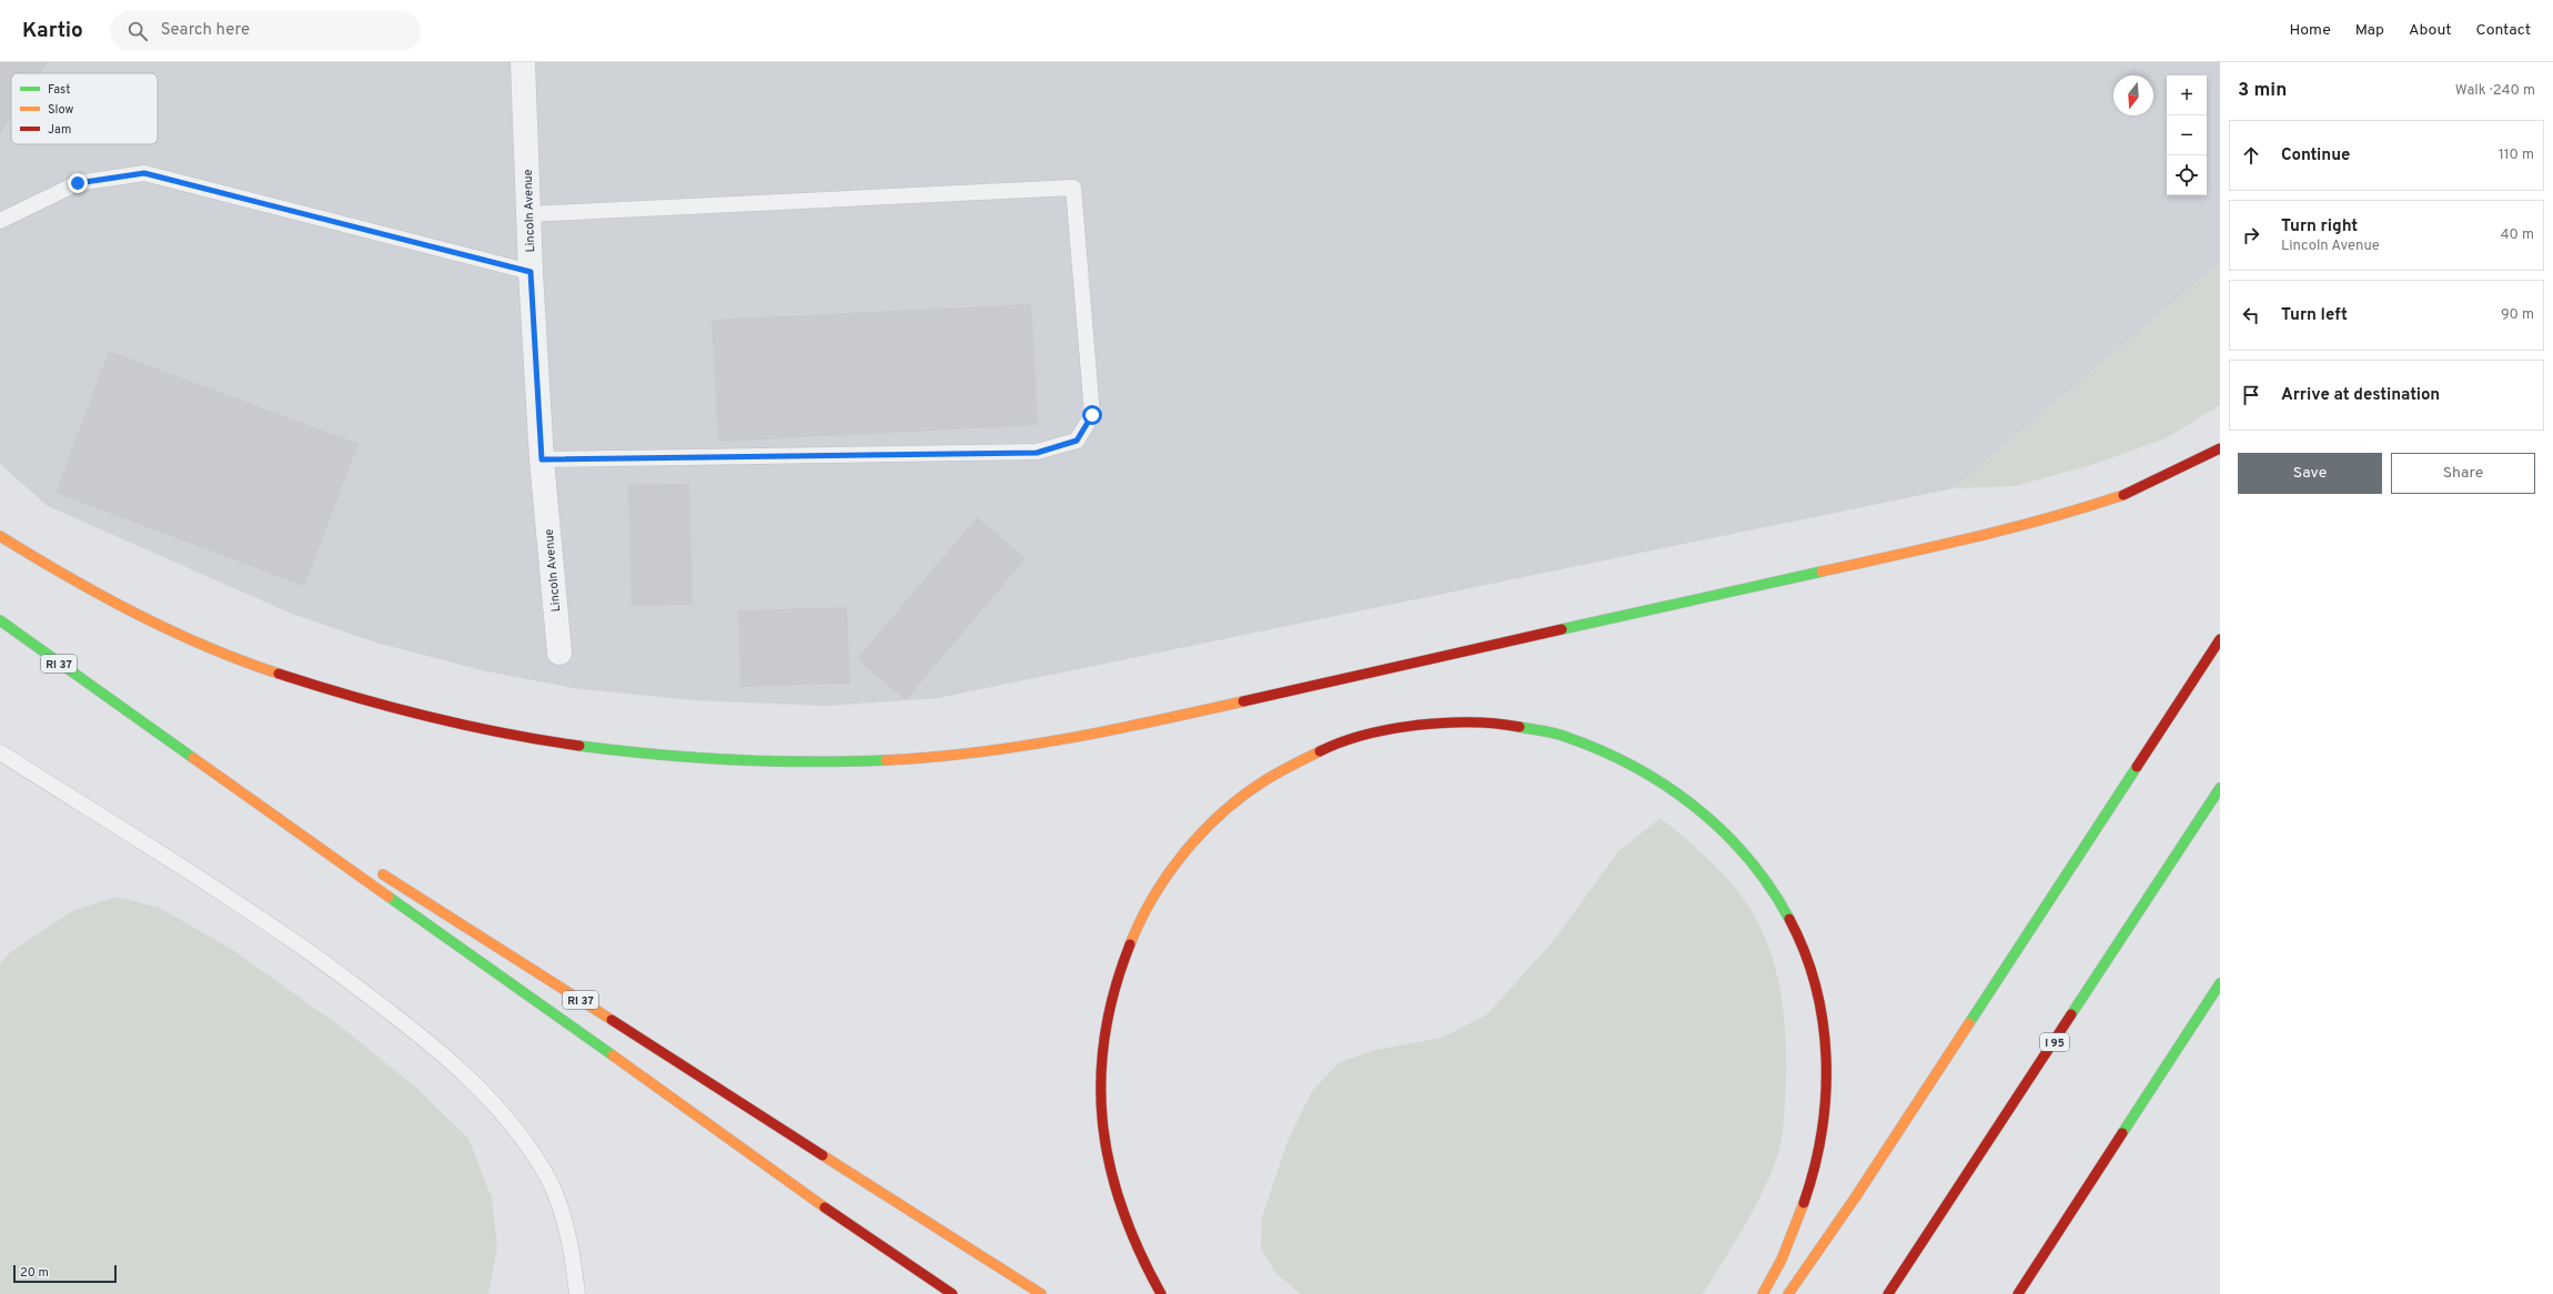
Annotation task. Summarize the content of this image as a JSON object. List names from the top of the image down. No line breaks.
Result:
{"streets":{"highway":["RI 37","I 95"],"street":["Lincoln Avenue"]},"legend":["Fast","Slow","Jam"],"scale_bar":"20 m","north":"bottom","page":{"header":"Kartio","search":"Search here","nav":["Home","Map","About","Contact"],"heading":["3 min","Walk · 240 m"],"map_buttons":["+","−"],"list":[["Continue","110 m"],["Turn right","Lincoln Avenue","40 m"],["Turn left","90 m"],"Arrive at destination"],"buttons":["Save","Share"],"scale":"20 m"}}
